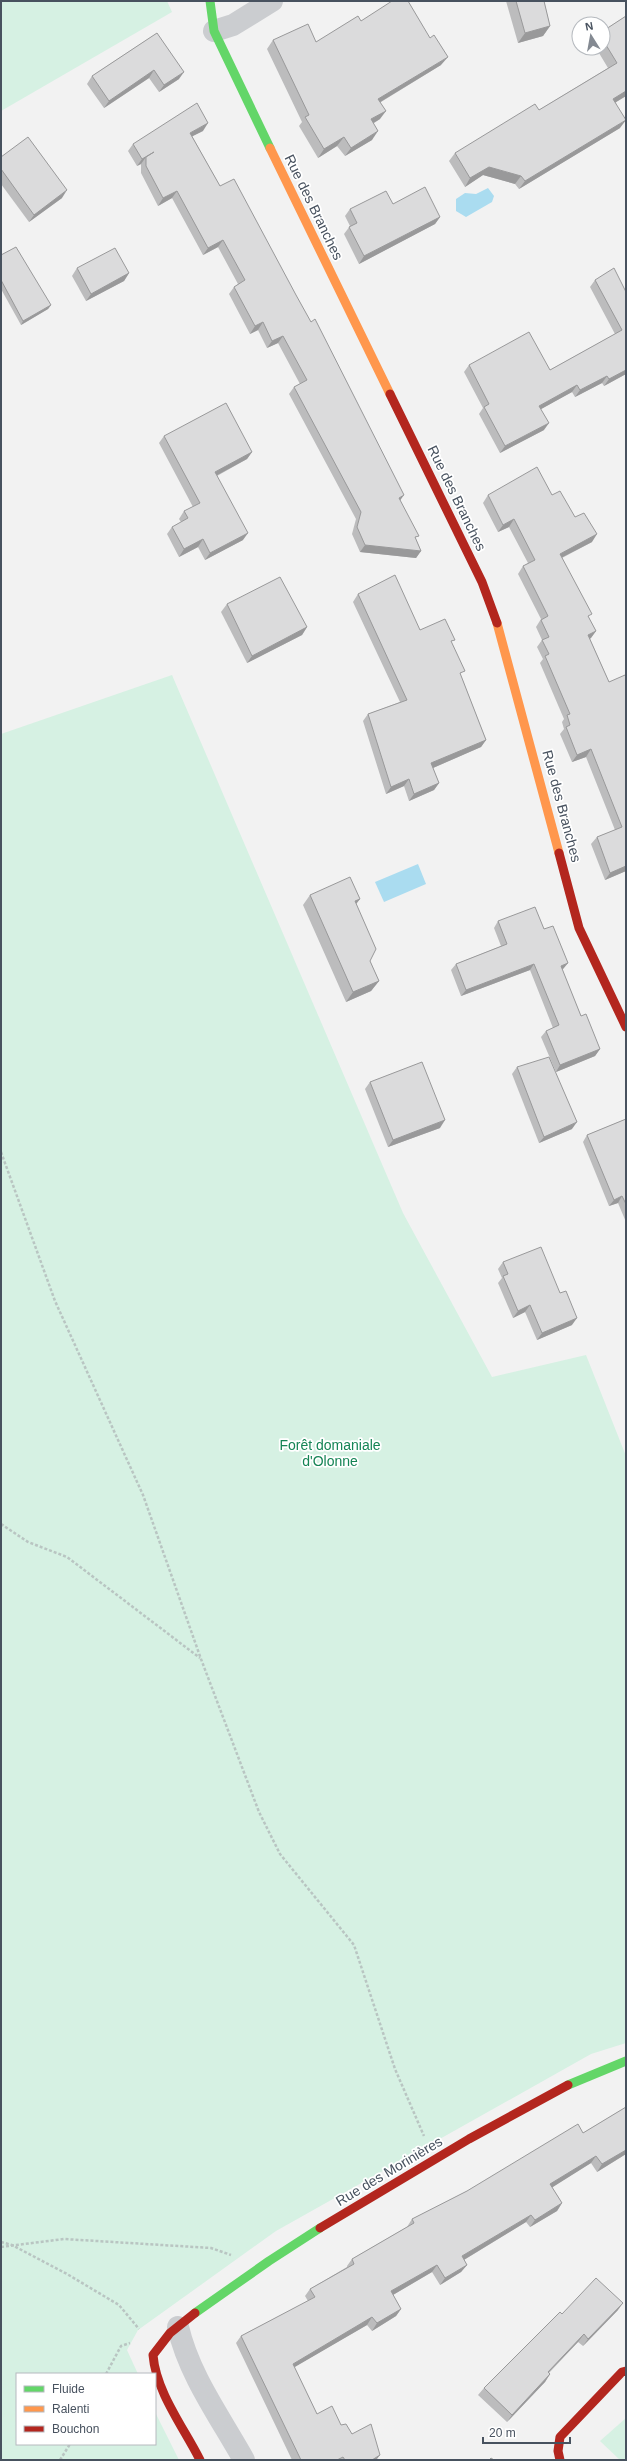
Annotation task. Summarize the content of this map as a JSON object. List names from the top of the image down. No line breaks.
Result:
{"streets":{"street":["Rue des Branches","Rue des Morinières"]},"parks":["Forêt domaniale d'Olonne"],"legend":["Fluide","Ralenti","Bouchon"],"scale_bar":"20 m","north":"top"}
